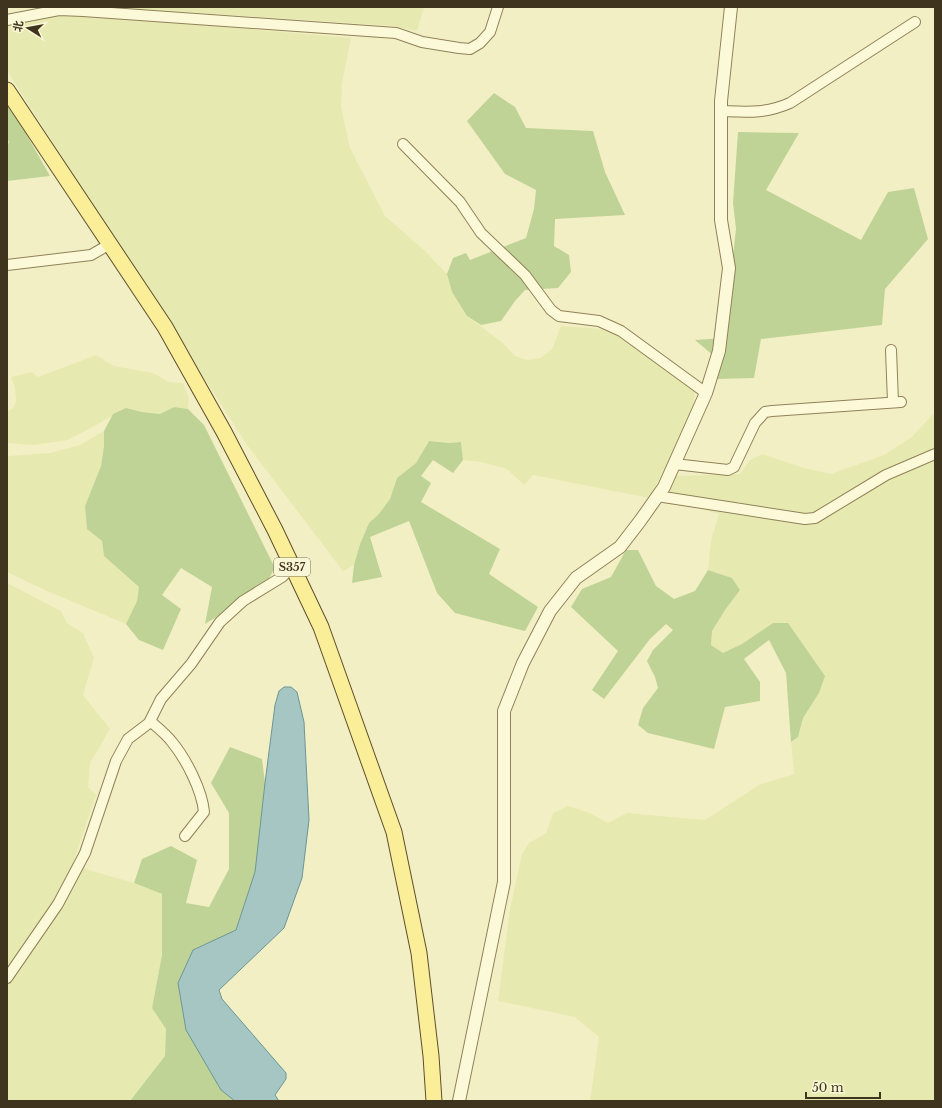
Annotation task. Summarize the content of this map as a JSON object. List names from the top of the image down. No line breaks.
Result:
{"streets":{"main road":["S357"]},"scale_bar":"50 m","north":"left"}
